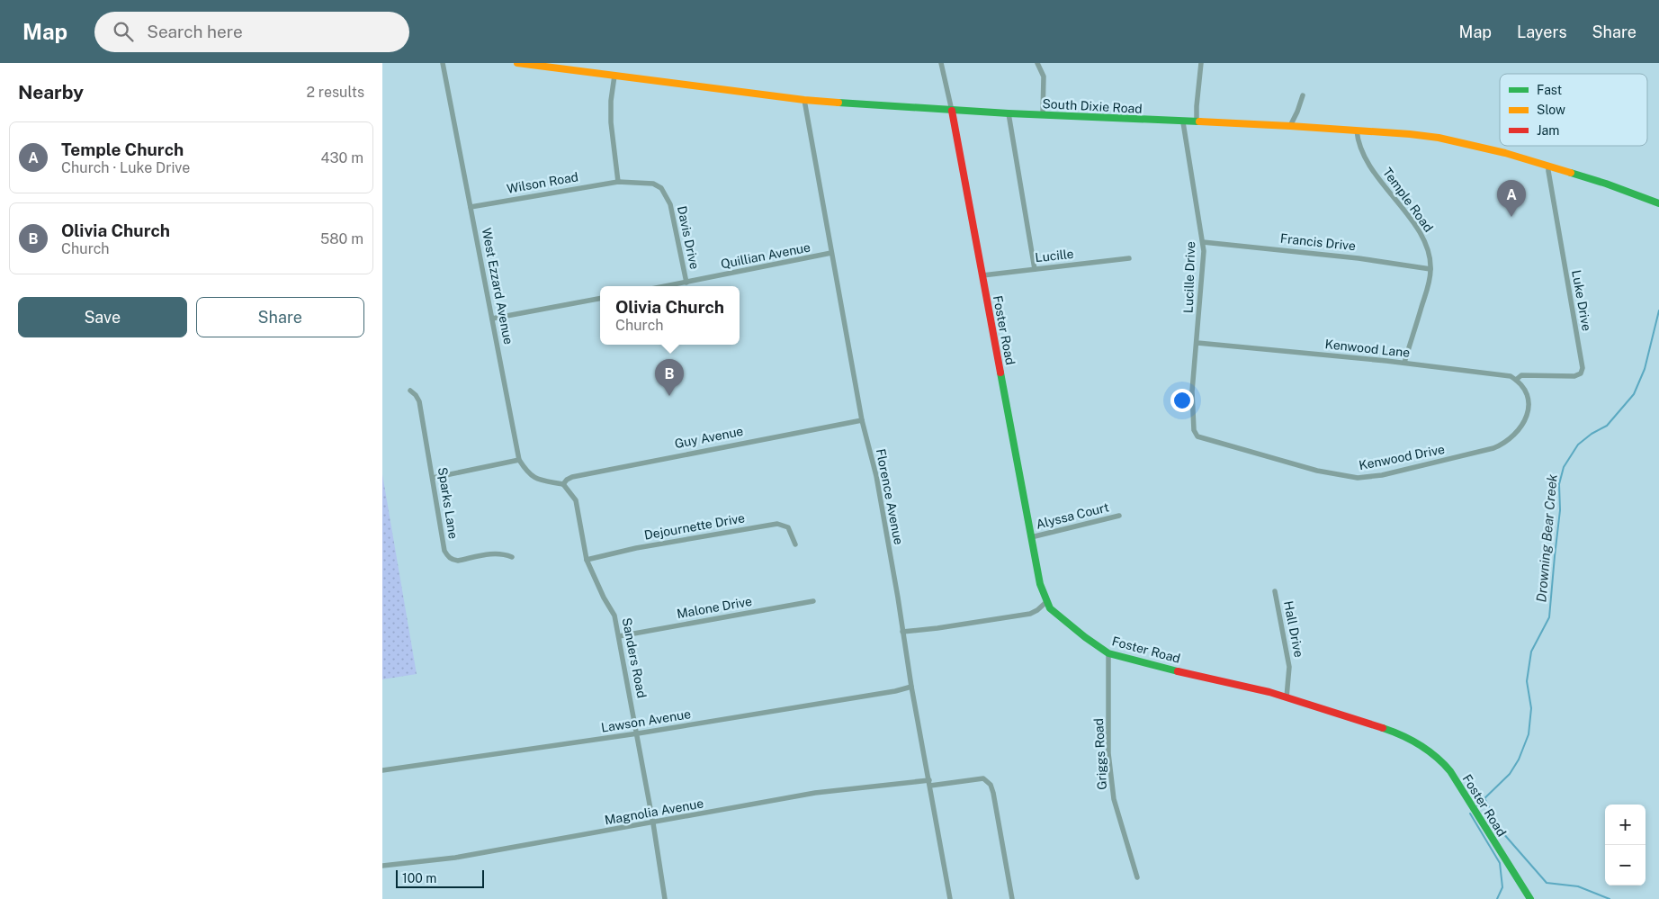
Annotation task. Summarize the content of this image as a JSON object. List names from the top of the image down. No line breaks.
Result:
{"streets":{"main road":["South Dixie Road","Foster Road"],"street":["Wilson Road","Temple Road","Davis Drive","Francis Drive","Quillian Avenue","Lucille","Lucille Drive","West Ezzard Avenue","Luke Drive","Kenwood Lane","Guy Avenue","Kenwood Drive","Florence Avenue","Sparks Lane","Alyssa Court","Dejournette Drive","Malone Drive","Hall Drive","Sanders Road","Lawson Avenue","Griggs Road","Magnolia Avenue"]},"crossings":[["South Dixie Road","Temple Road"],["South Dixie Road","Lucille Drive"],["South Dixie Road","Luke Drive"],["South Dixie Road","Foster Road"],["South Dixie Road","Florence Avenue"],["Wilson Road","Davis Drive"],["Wilson Road","West Ezzard Avenue"],["Temple Road","Francis Drive"],["Temple Road","Kenwood Lane"],["Davis Drive","Quillian Avenue"],["Francis Drive","Lucille Drive"],["Quillian Avenue","Florence Avenue"],["Lucille","Foster Road"],["Lucille Drive","Kenwood Lane"],["Lucille Drive","Kenwood Drive"],["West Ezzard Avenue","Guy Avenue"],["West Ezzard Avenue","Sanders Road"],["Luke Drive","Kenwood Lane"],["Luke Drive","Kenwood Drive"],["Foster Road","Alyssa Court"],["Foster Road","Hall Drive"],["Foster Road","Griggs Road"],["Kenwood Lane","Kenwood Drive"],["Guy Avenue","Florence Avenue"],["Guy Avenue","Sanders Road"],["Florence Avenue","Lawson Avenue"],["Florence Avenue","Magnolia Avenue"],["Dejournette Drive","Sanders Road"],["Malone Drive","Sanders Road"],["Sanders Road","Lawson Avenue"],["Sanders Road","Magnolia Avenue"]],"water":["Drowning Bear Creek"],"legend":["Fast","Slow","Jam"],"scale_bar":"100 m","page":{"header":"Map","search":"Search here","nav":["Map","Layers","Share"],"heading":["Nearby","2 results"],"list":[{"mark":"A","name":"Temple Church","note":"Church · Luke Drive","value":"430 m"},{"mark":"B","name":"Olivia Church","note":"Church","value":"580 m"}],"pins":["A","B"],"buttons":["Save","Share"],"popup":["Olivia Church","Church"],"map_buttons":["+","−"],"scale":"100 m"}}
